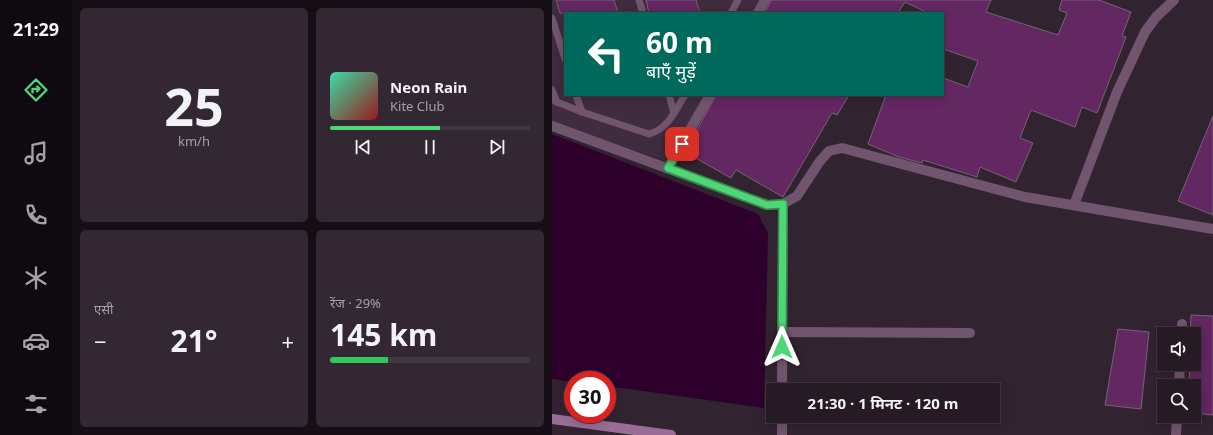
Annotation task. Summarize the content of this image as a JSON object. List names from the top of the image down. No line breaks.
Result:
{"page":{"tabs":"21:29","tile":[["25","km/h"],"एसी",["रेंज · 29%","145 km"]],"turn":["60 m","बाएँ मुड़ें"],"song":["Neon Rain","Kite Club"],"heat":["−","21°","+"],"limit":"30","trip":"21:30 · 1 मिनट · 120 m"}}
